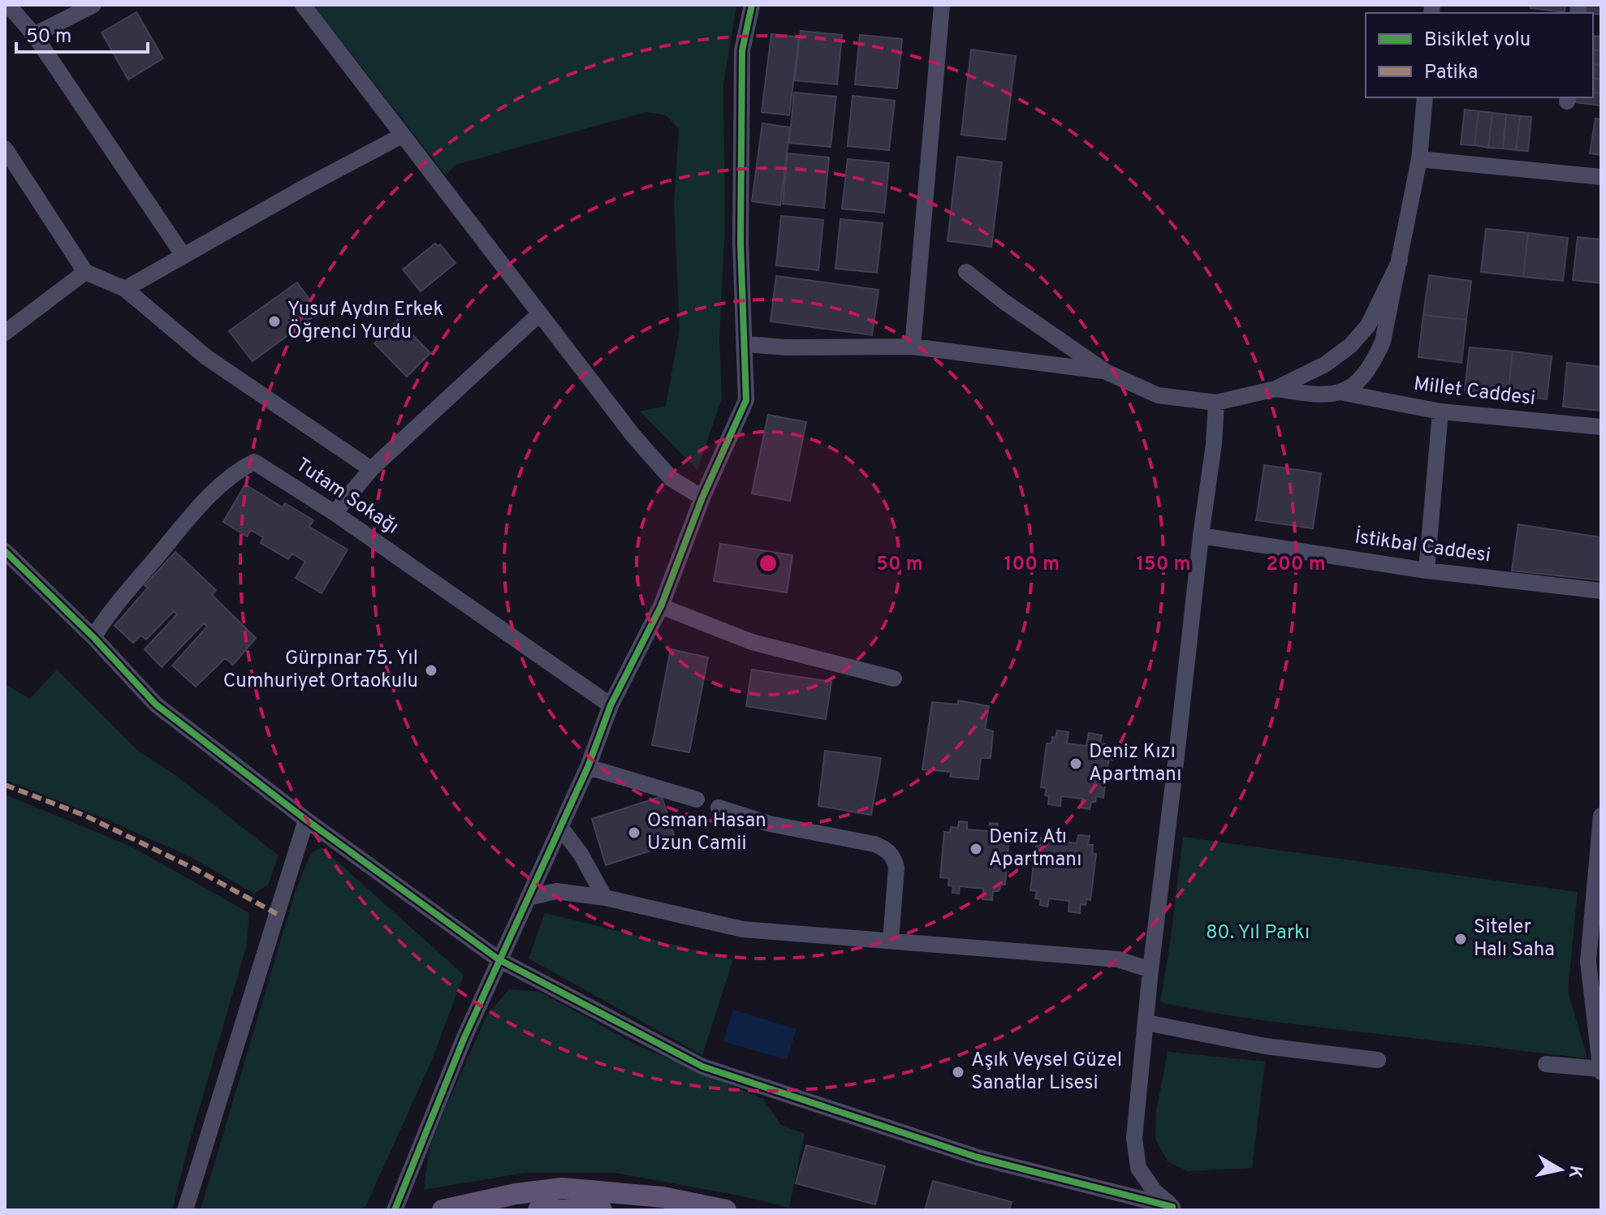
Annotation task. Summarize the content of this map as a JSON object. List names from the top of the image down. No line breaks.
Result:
{"streets":{"street":["Millet Caddesi","Tutam Sokağı","İstikbal Caddesi"]},"parks":["80. Yıl Parkı"],"places":["Yusuf Aydın Erkek Öğrenci Yurdu","Gürpınar 75. Yıl Cumhuriyet Ortaokulu","Deniz Kızı Apartmanı","Osman Hasan Uzun Camii","Deniz Atı Apartmanı","Siteler Halı Saha","Aşık Veysel Güzel Sanatlar Lisesi"],"legend":["Bisiklet yolu","Patika"],"scale_bar":"50 m","north":"right","rings":["50 m","100 m","150 m","200 m"]}
